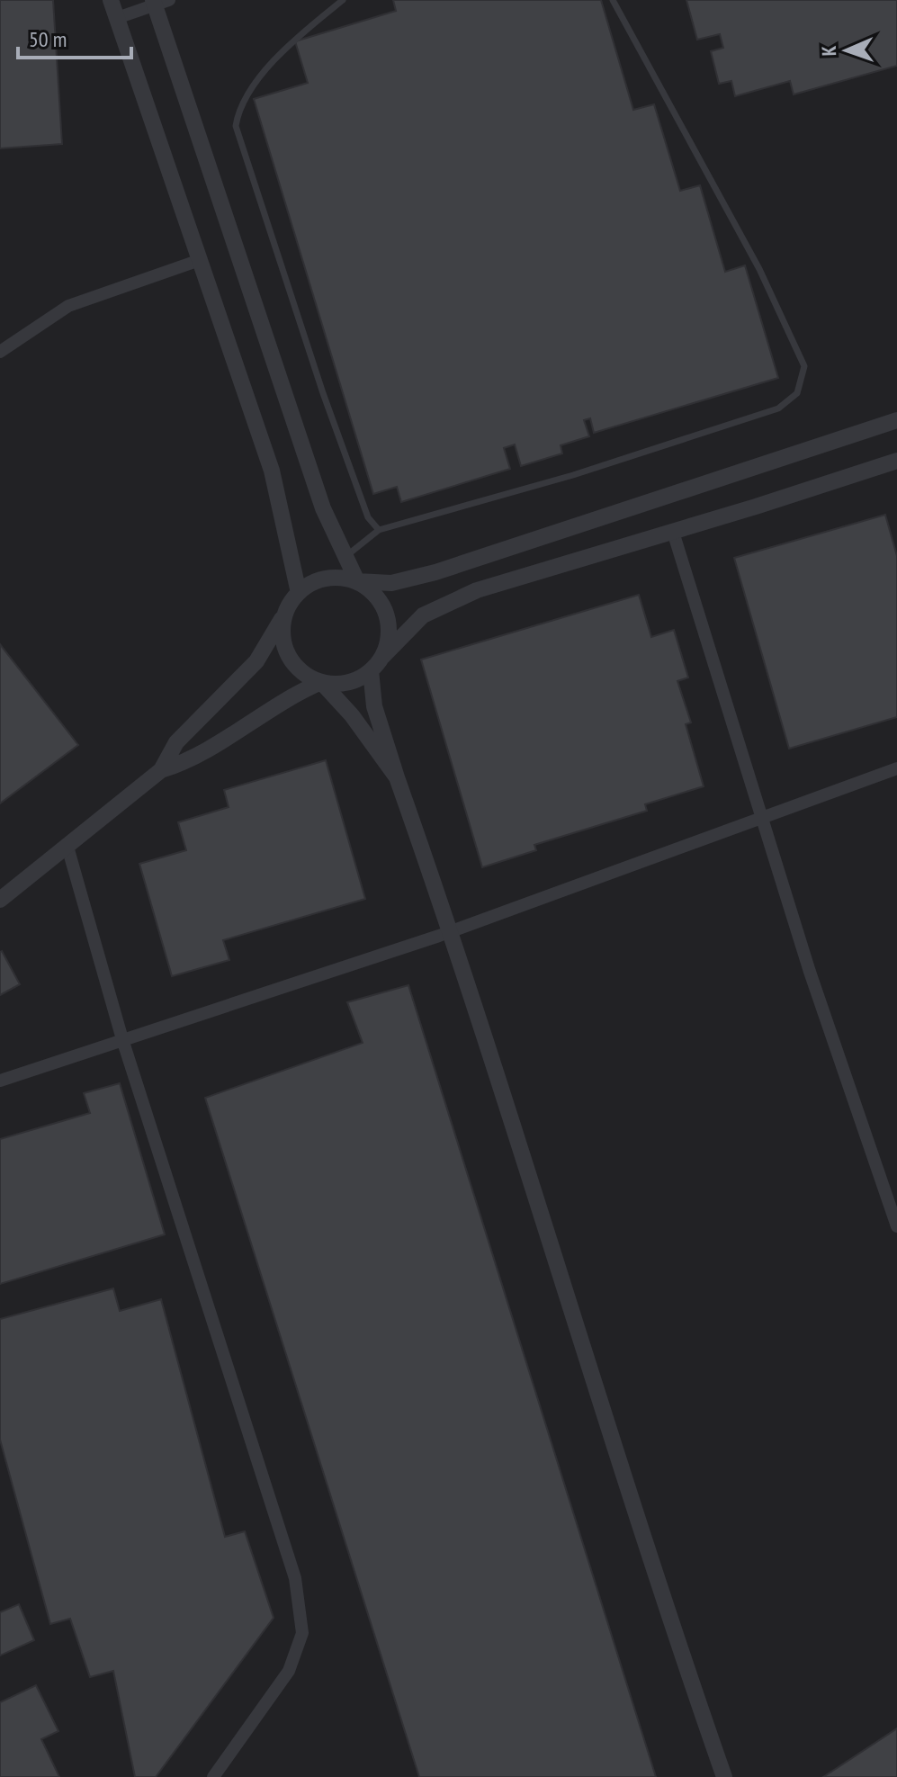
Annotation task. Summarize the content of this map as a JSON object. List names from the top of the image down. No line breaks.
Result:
{"scale_bar":"50 m","north":"left"}
